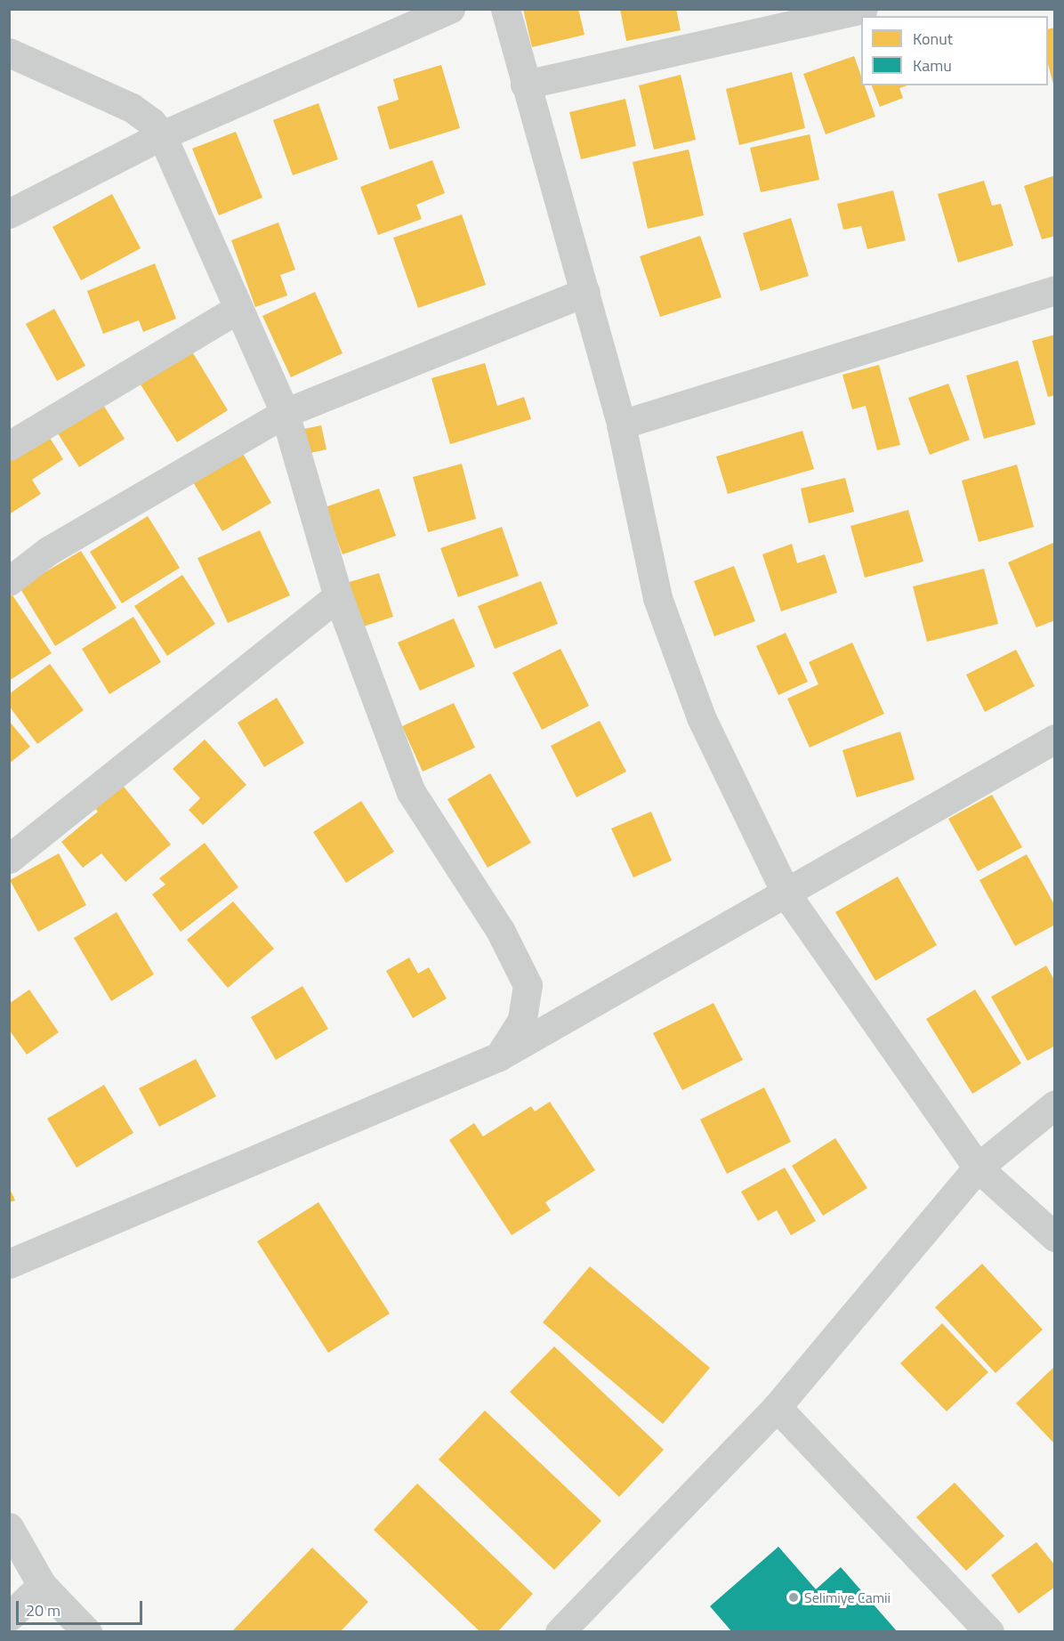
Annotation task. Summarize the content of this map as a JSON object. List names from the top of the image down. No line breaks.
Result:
{"places":["Selimiye Camii"],"legend":["Konut","Kamu"],"scale_bar":"20 m"}
